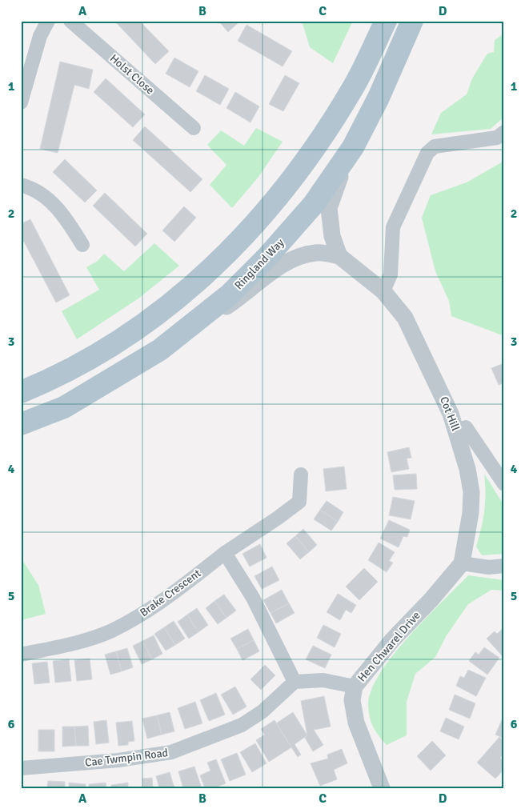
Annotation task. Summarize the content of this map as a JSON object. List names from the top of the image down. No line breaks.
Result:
{"streets":{"main road":["Ringland Way"],"street":["Holst Close","Cot Hill","Brake Crescent","Hen Chwarel Drive","Cae Twmpin Road"]},"crossings":[["Cot Hill","Hen Chwarel Drive"]],"grid":{"columns":["A","B","C","D"],"rows":["1","2","3","4","5","6"]}}
